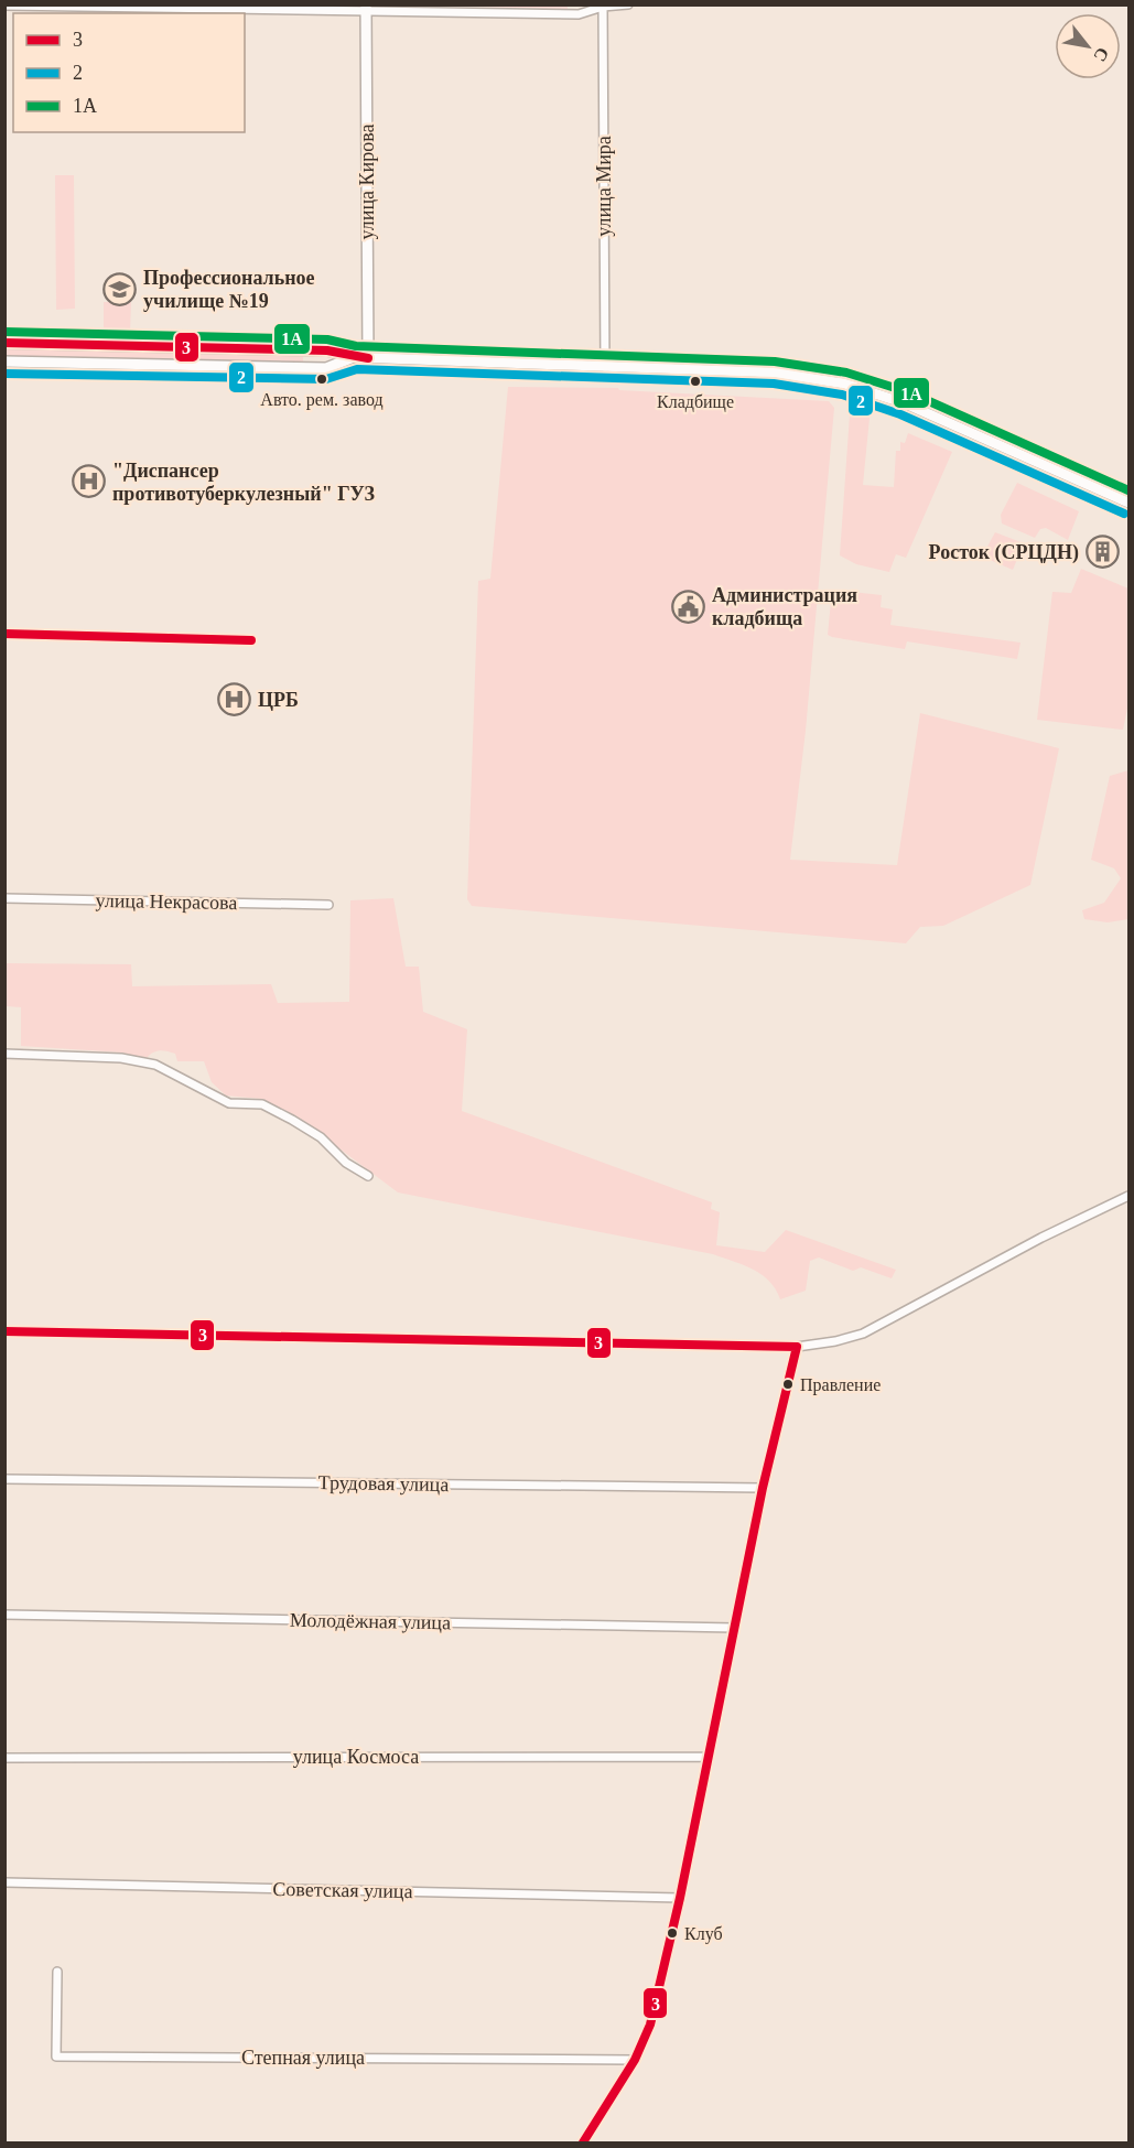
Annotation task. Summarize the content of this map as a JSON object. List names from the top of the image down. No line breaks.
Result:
{"streets":{"main road":["улица Кирова"],"street":["улица Мира","улица Некрасова","Трудовая улица","Молодёжная улица","улица Космоса","Советская улица","Степная улица"]},"places":{"school or university":["Профессиональное училище №19"],"other":["Авто. рем. завод","Кладбище","Правление","Клуб"],"hospital":["\"Диспансер противотуберкулезный\" ГУЗ","ЦРБ"],"building":["Росток (СРЦДН)"],"public building":["Администрация кладбища"]},"lines":["transit line 1А","transit line 3","transit line 2"],"legend":["3","2","1А"],"north":"bottom right"}
